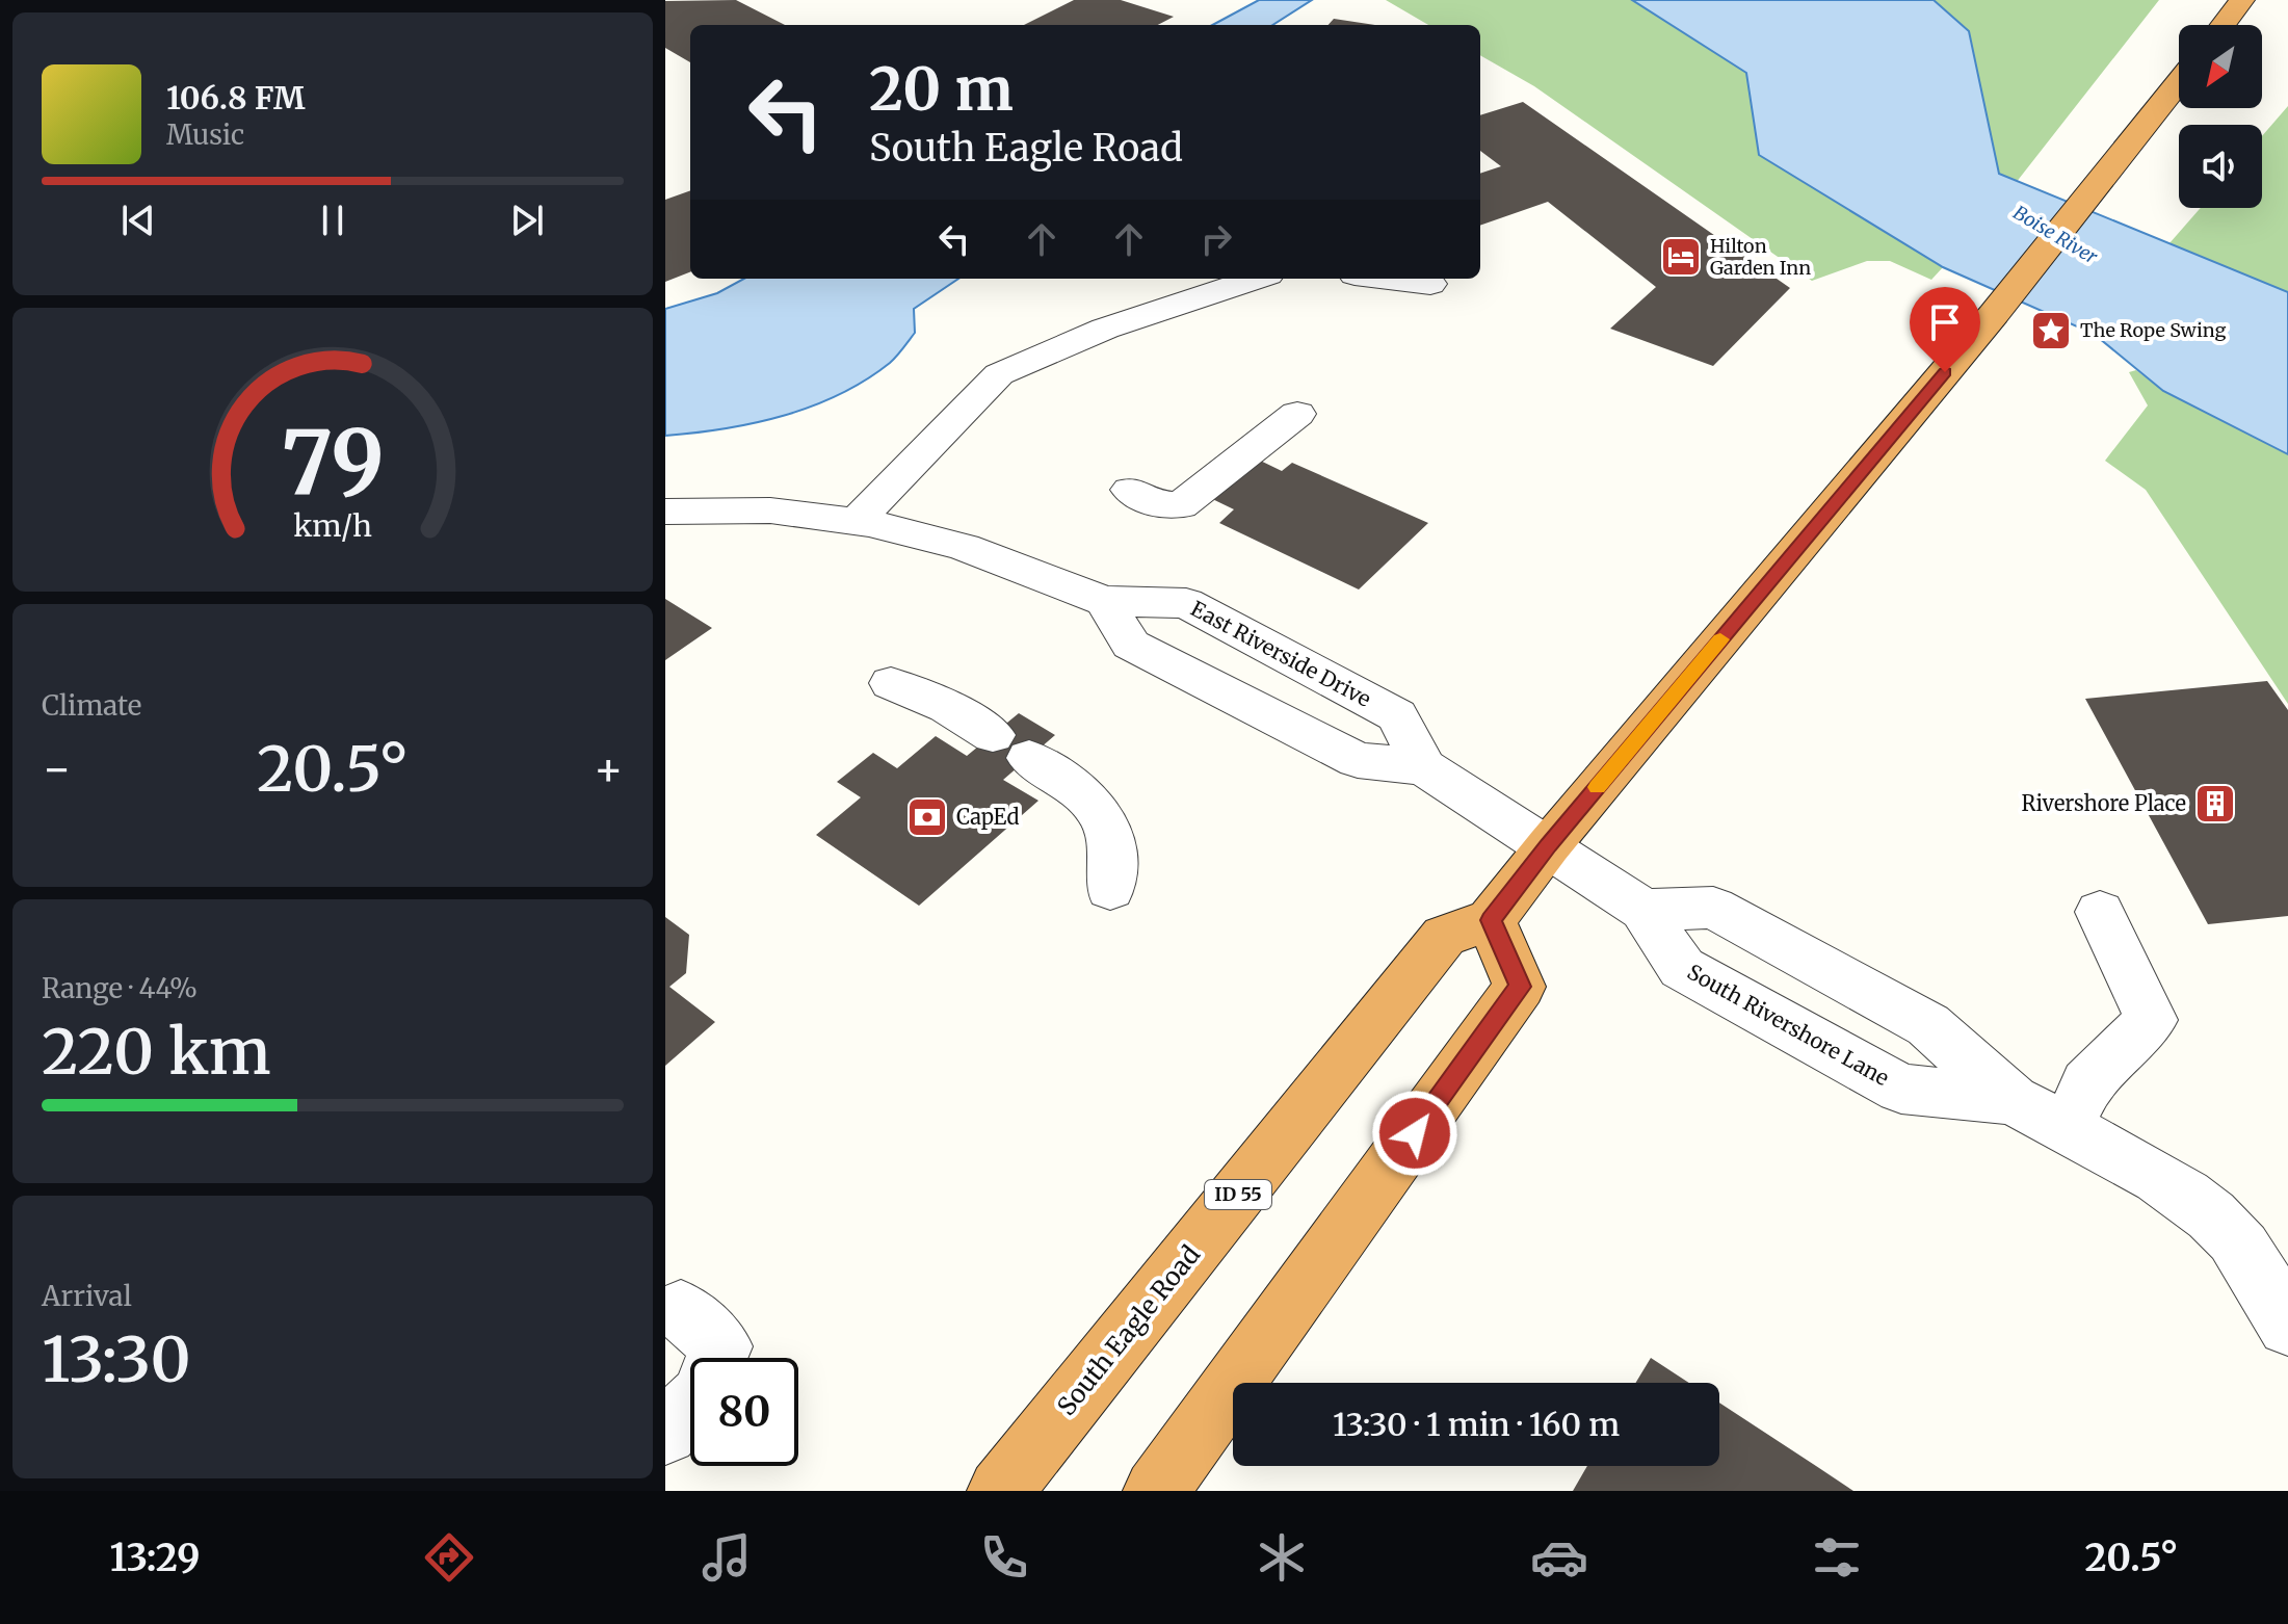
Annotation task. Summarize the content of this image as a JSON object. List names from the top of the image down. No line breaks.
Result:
{"streets":{"highway":["ID 55","South Eagle Road"],"street":["East Riverside Drive","South Rivershore Lane"]},"water":["Boise River"],"places":{"hotel":["Hilton Garden Inn"],"place":["The Rope Swing"],"building":["Rivershore Place"],"bank":["CapEd"]},"north":"bottom left","page":{"turn":["20 m","South Eagle Road"],"song":["106.8 FM","Music"],"tile":["Climate",["Range · 44%","220 km"],["Arrival","13:30"]],"heat":["−","20.5°","+"],"limit":"80","trip":"13:30 · 1 min · 160 m","tabs":["13:29","20.5°"],"gauge":["79","km/h"]}}
